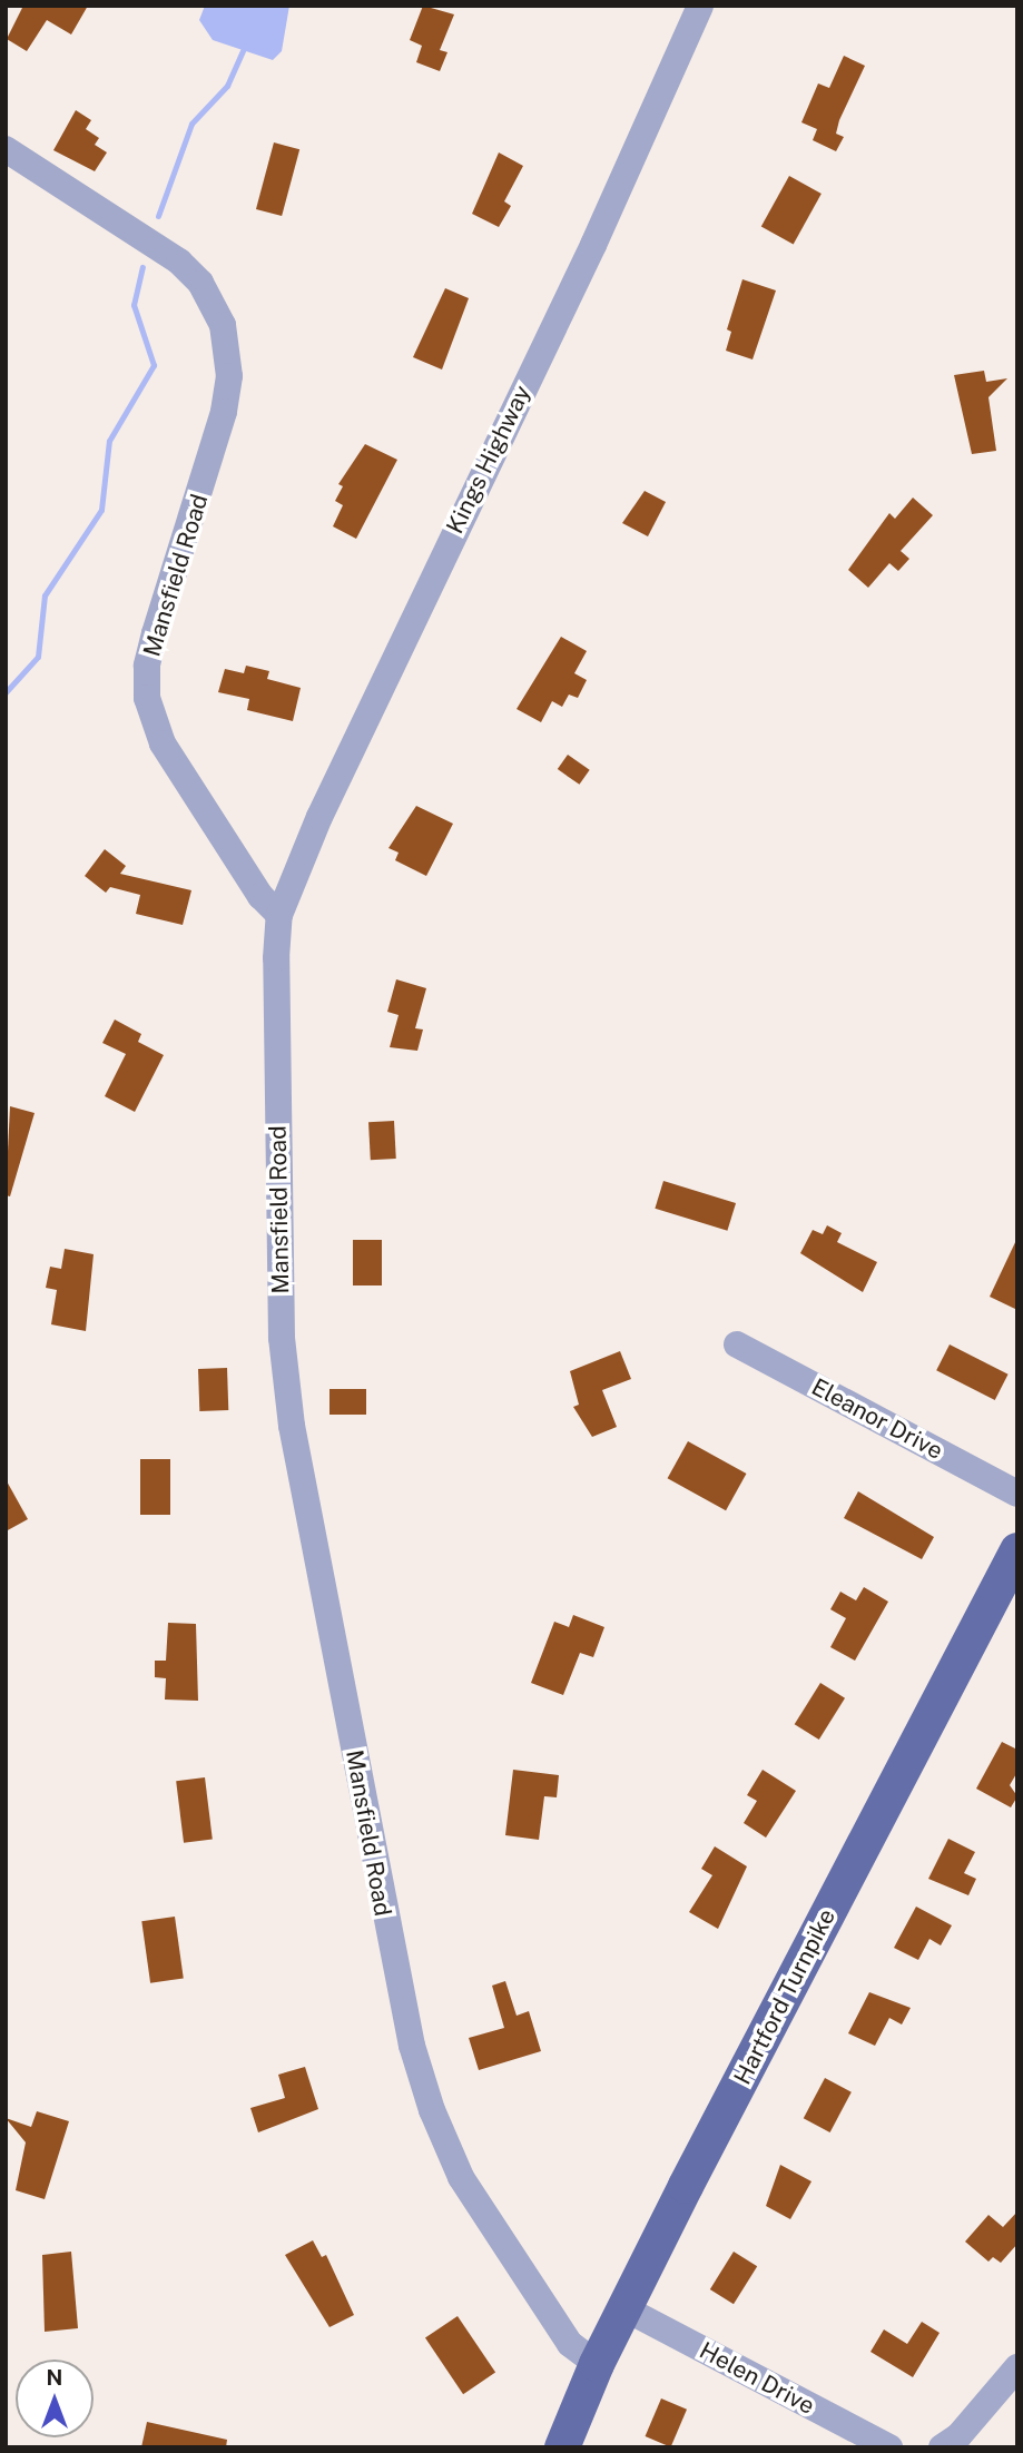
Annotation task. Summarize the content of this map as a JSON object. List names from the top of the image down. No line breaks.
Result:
{"streets":{"main road":["Hartford Turnpike"],"street":["Kings Highway","Mansfield Road","Eleanor Drive","Helen Drive"]},"crossings":[["Kings Highway","Mansfield Road"],["Mansfield Road","Hartford Turnpike"],["Hartford Turnpike","Helen Drive"]],"north":"top"}
